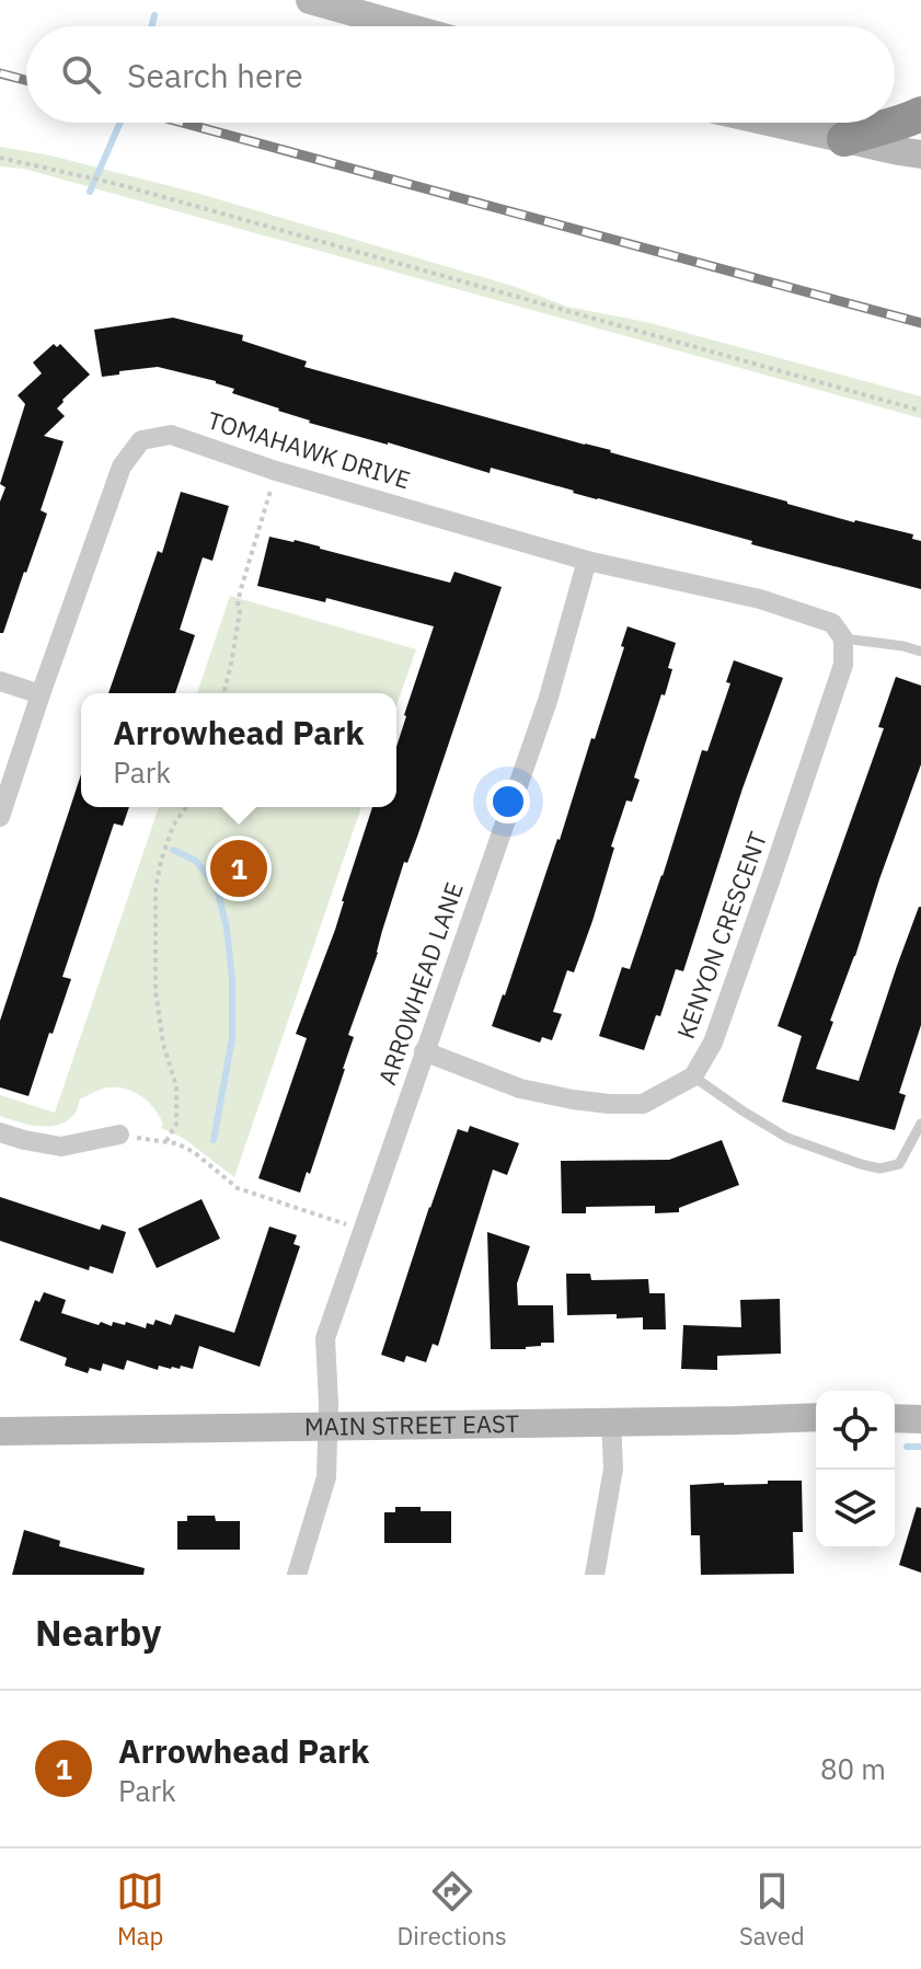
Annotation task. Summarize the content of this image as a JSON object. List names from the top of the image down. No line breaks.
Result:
{"streets":{"main road":["MAIN STREET EAST"],"street":["TOMAHAWK DRIVE","KENYON CRESCENT","ARROWHEAD LANE"]},"crossings":[["TOMAHAWK DRIVE","KENYON CRESCENT"],["TOMAHAWK DRIVE","ARROWHEAD LANE"],["KENYON CRESCENT","ARROWHEAD LANE"],["ARROWHEAD LANE","MAIN STREET EAST"]],"page":{"search":"Search here","popup":["Arrowhead Park","Park"],"pins":"1","heading":"Nearby","list":[{"mark":"1","name":"Arrowhead Park","note":"Park","value":"80 m"}],"nav":["Map","Directions","Saved"]}}
